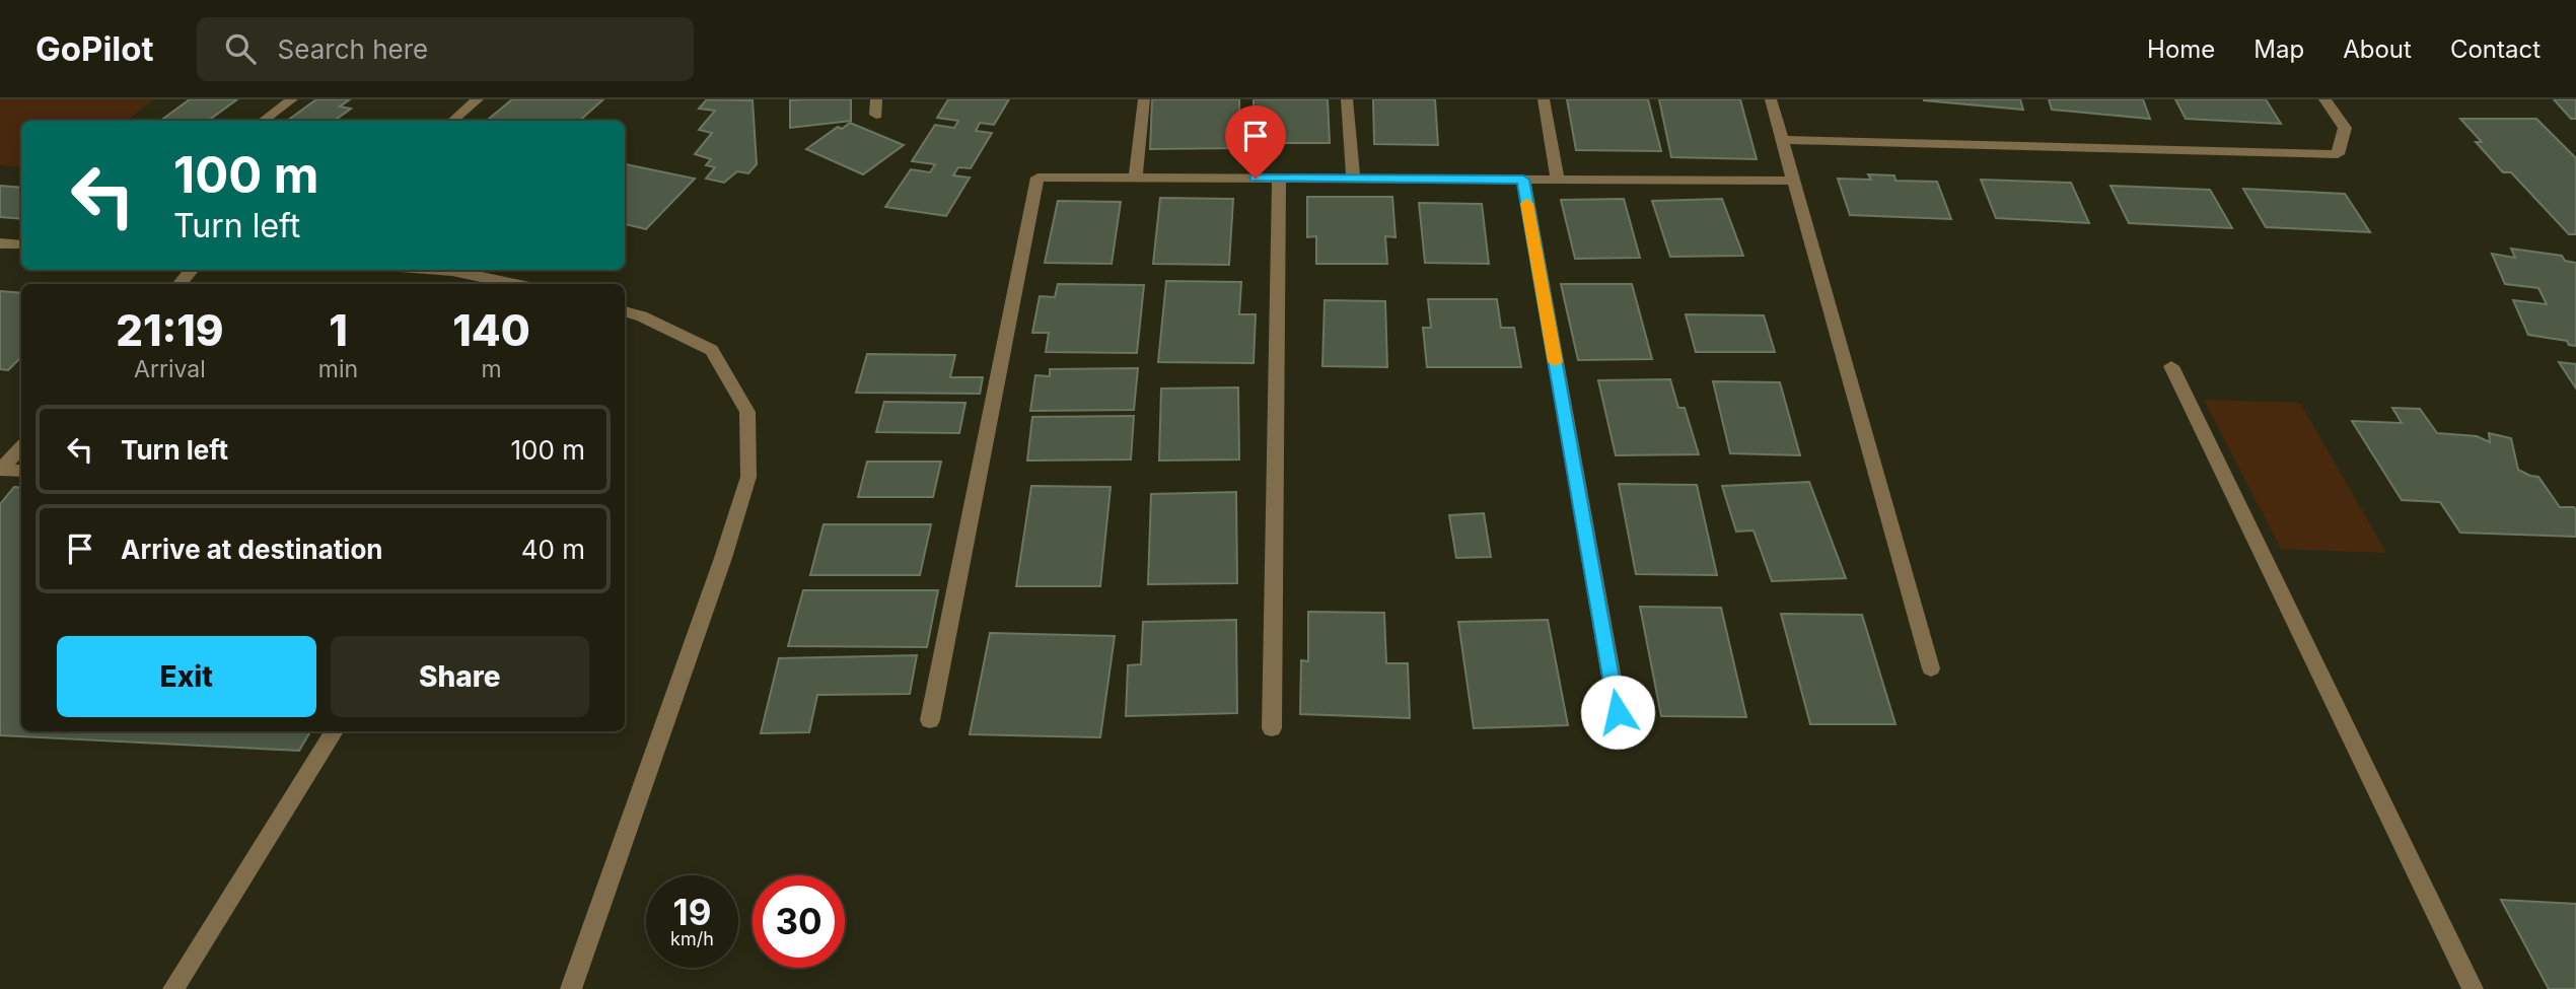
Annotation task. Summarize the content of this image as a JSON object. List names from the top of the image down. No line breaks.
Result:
{"page":{"header":"GoPilot","search":"Search here","nav":["Home","Map","About","Contact"],"turn":["100 m","Turn left"],"eta":["21:19","Arrival","1","min","140","m"],"list":[{"name":"Turn left","value":"100 m"},{"name":"Arrive at destination","value":"40 m"}],"buttons":["Exit","Share"],"speed":"19 km/h","limit":"30"}}
